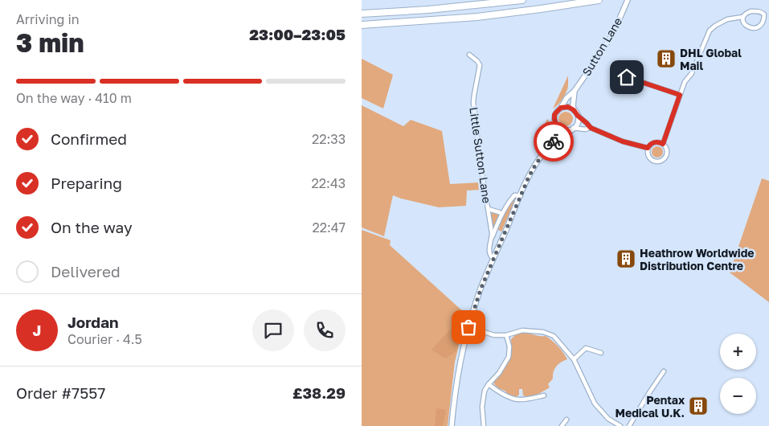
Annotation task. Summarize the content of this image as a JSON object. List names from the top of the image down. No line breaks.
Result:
{"streets":{"street":["Sutton Lane","Little Sutton Lane"]},"places":{"building":["DHL Global Mail","Heathrow Worldwide Distribution Centre","Pentax Medical U.K."]},"page":{"heading":["3 min","Arriving in","23:00–23:05"],"panel":["Jordan","Courier · 4.5","Order #7557","£38.29"],"bar":"On the way · 410 m","list":[["Confirmed","22:33"],["Preparing","22:43"],["On the way","22:47"],"Delivered"],"round":"J","map_buttons":["+","−"]}}
